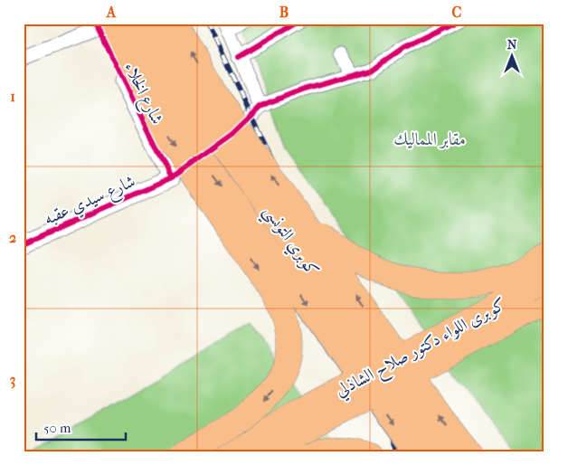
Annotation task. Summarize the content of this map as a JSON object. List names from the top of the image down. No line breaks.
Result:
{"streets":{"highway":["كوبري التونسي","كوبرى اللواء دكتور صلاح الشاذلي"],"street":["شارع الخلاء","شارع سيدي عقبه"]},"crossings":[["شارع الخلاء","شارع سيدي عقبه"]],"parks":["مقابر المماليك"],"scale_bar":"50 m","north":"top","grid":{"columns":["A","B","C"],"rows":["1","2","3"]}}
